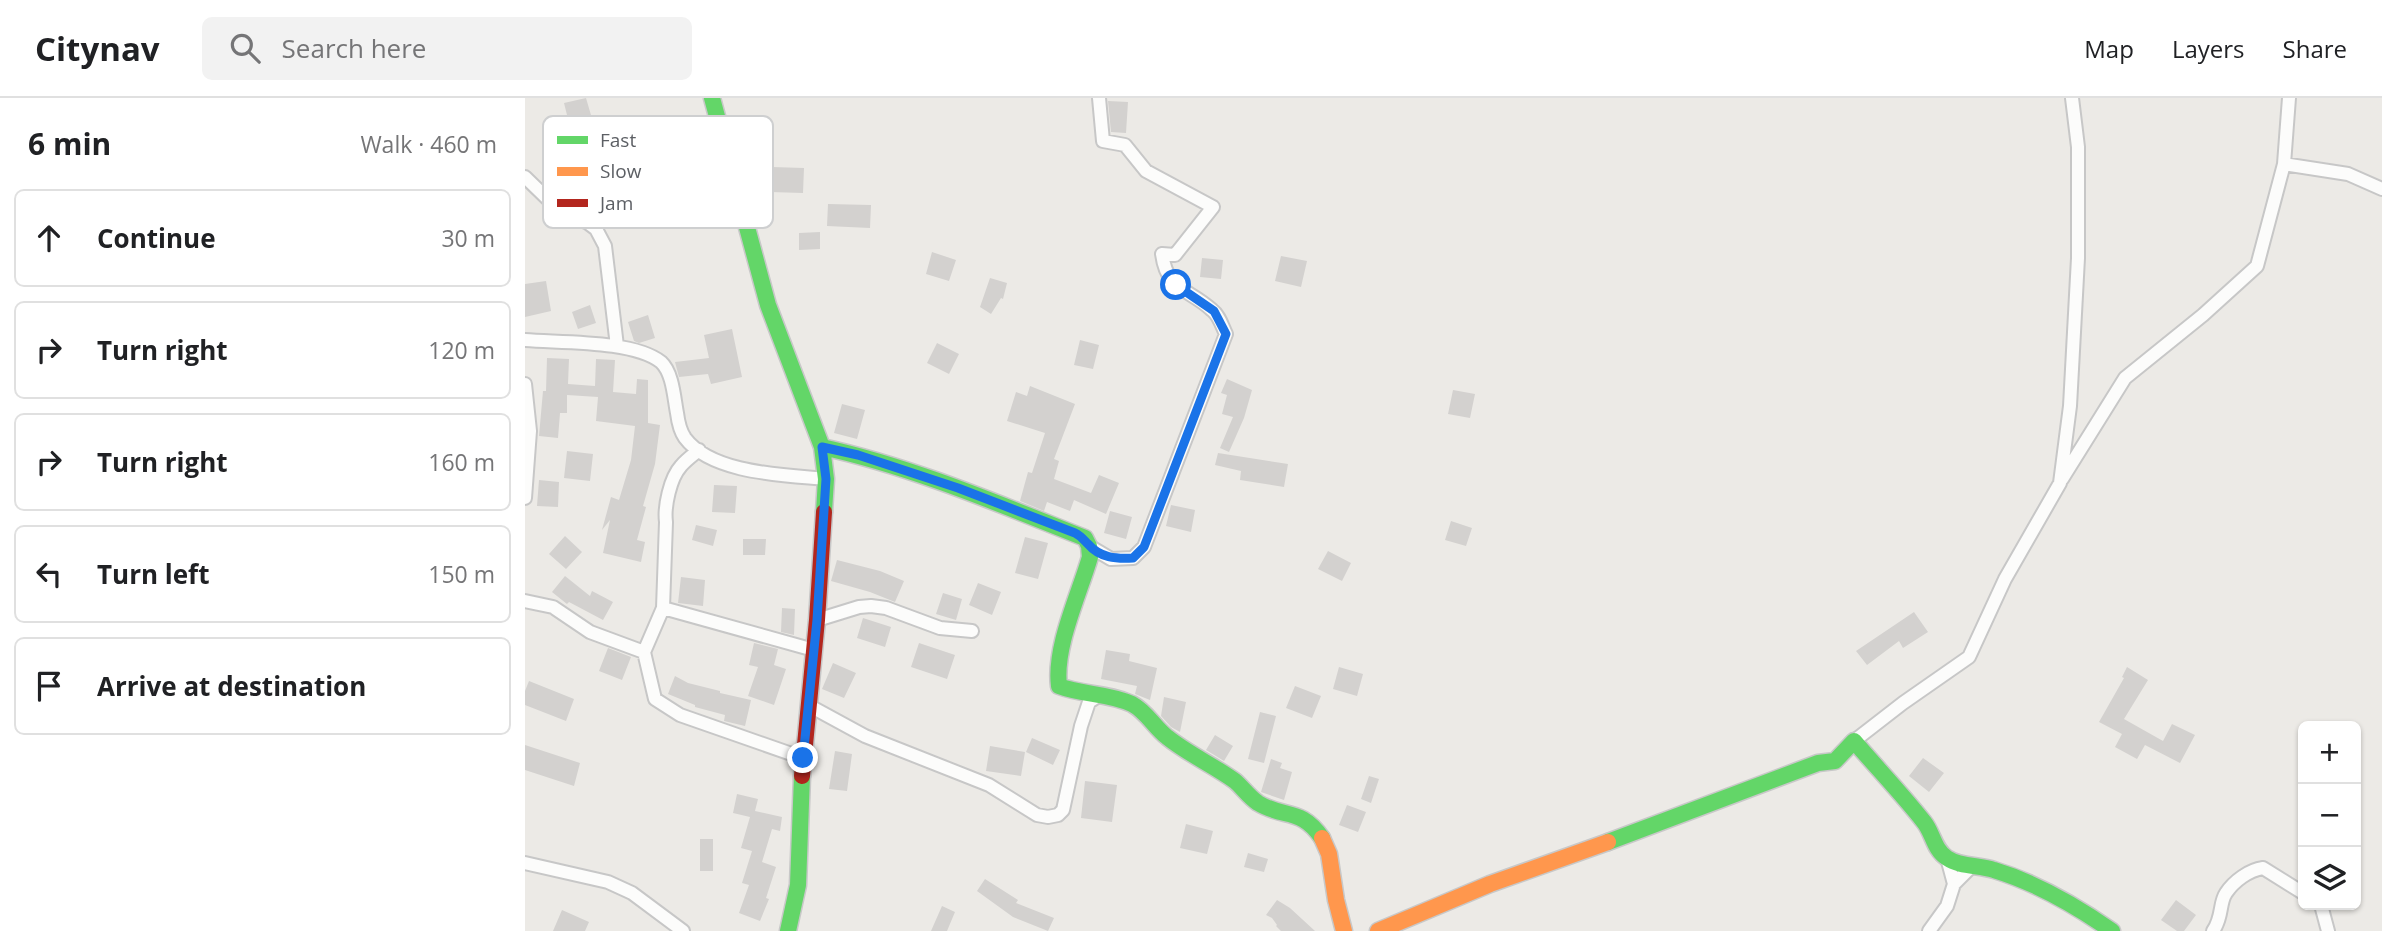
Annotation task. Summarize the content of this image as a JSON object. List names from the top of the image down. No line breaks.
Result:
{"legend":["Fast","Slow","Jam"],"page":{"header":"Citynav","search":"Search here","nav":["Map","Layers","Share"],"heading":["6 min","Walk · 460 m"],"list":[["Continue","30 m"],["Turn right","120 m"],["Turn right","160 m"],["Turn left","150 m"],"Arrive at destination"],"map_buttons":["+","−"]}}
